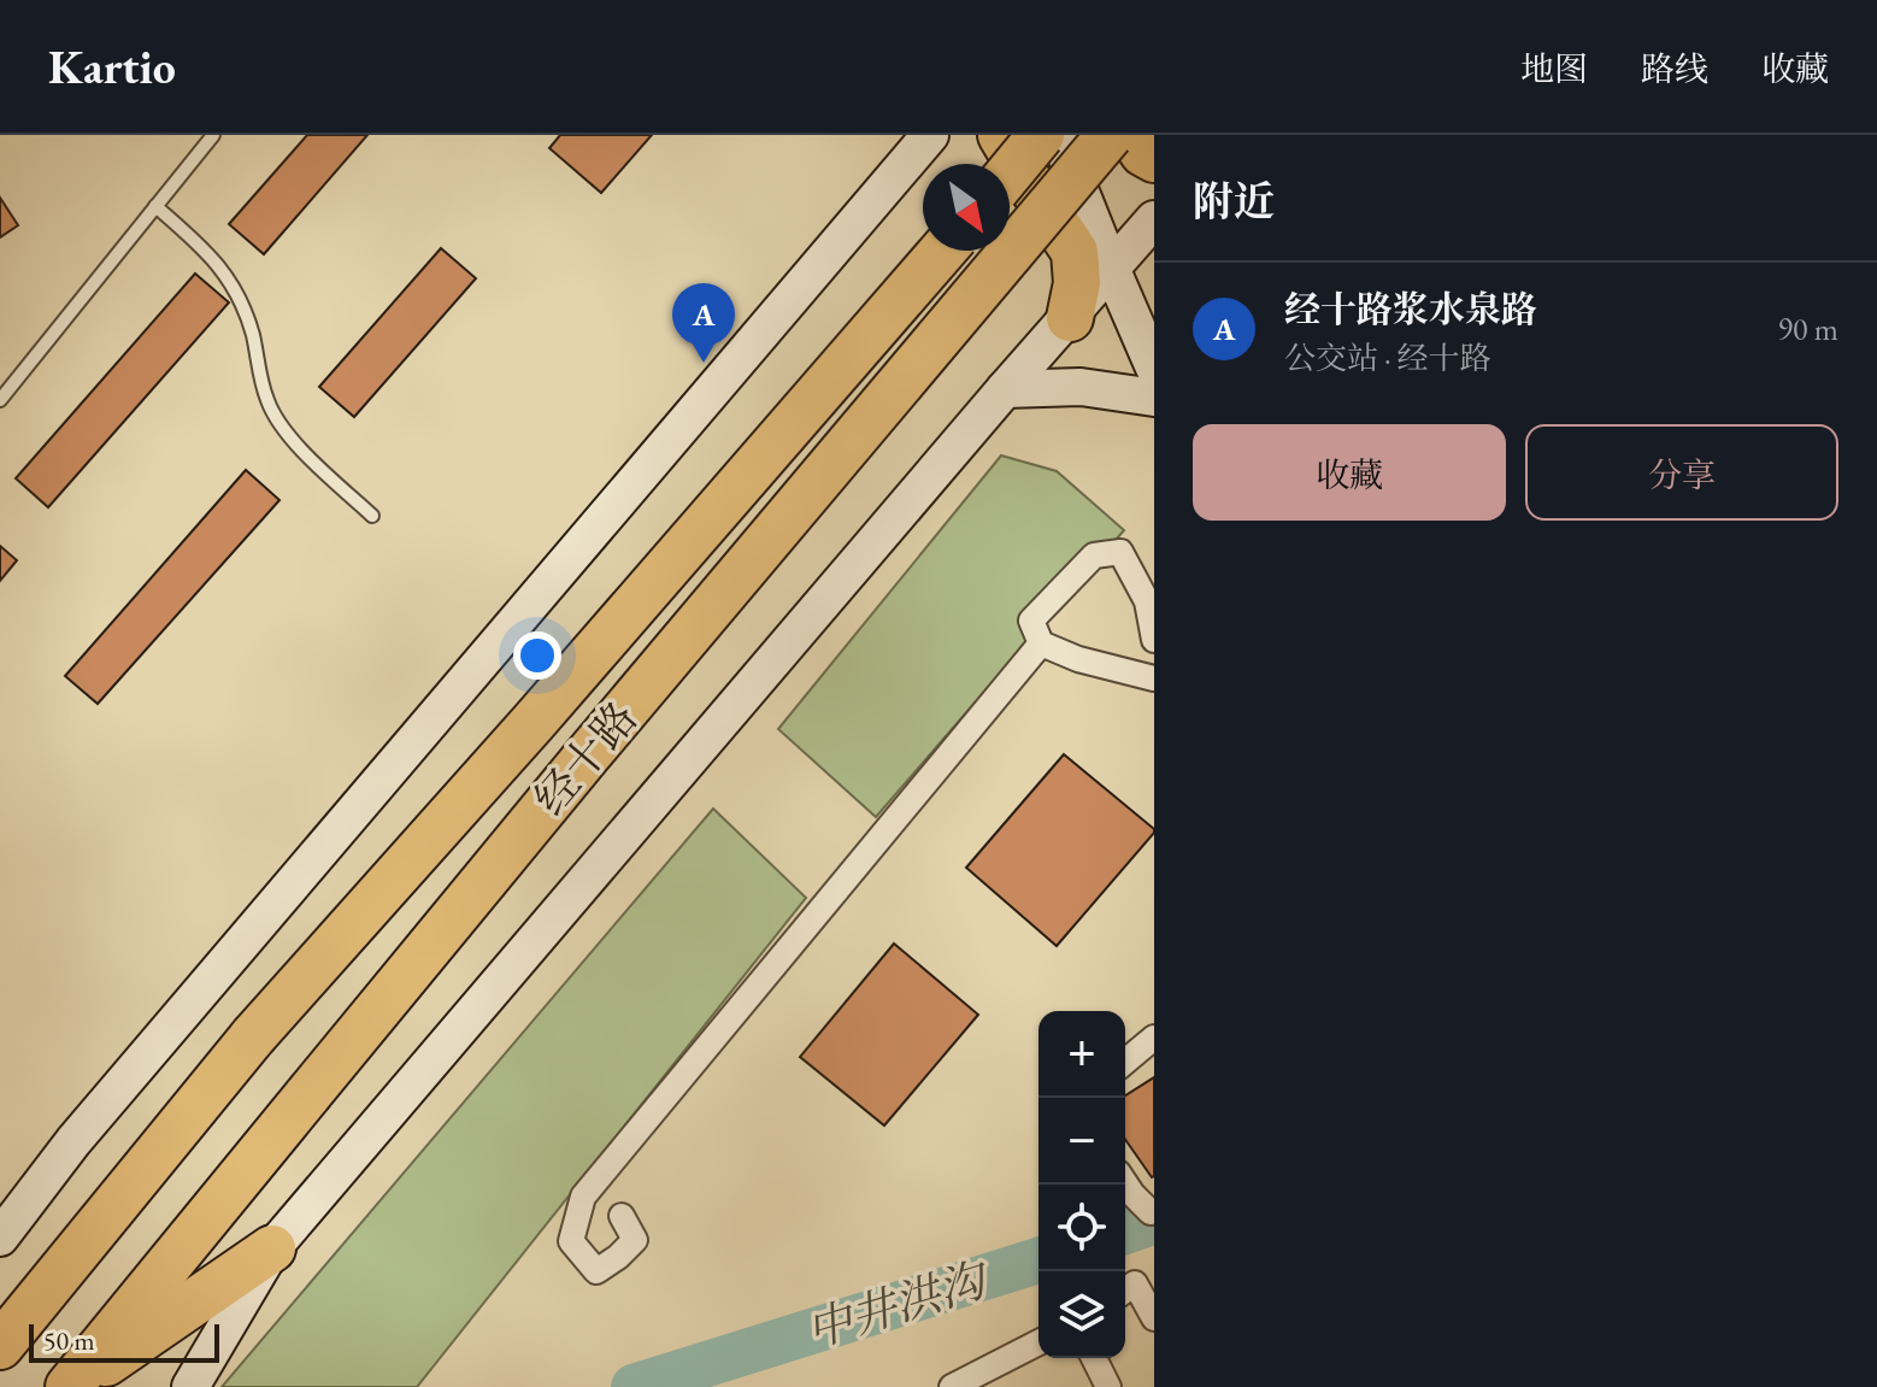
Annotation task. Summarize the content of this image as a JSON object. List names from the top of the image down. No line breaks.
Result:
{"streets":{"highway":["经十路"]},"water":["中井洪沟"],"scale_bar":"50 m","north":"bottom right","page":{"header":"Kartio","nav":["地图","路线","收藏"],"heading":"附近","list":[{"mark":"A","name":"经十路浆水泉路","note":"公交站 · 经十路","value":"90 m"}],"pins":"A","buttons":["收藏","分享"],"map_buttons":["+","−"],"scale":"50 m"}}
